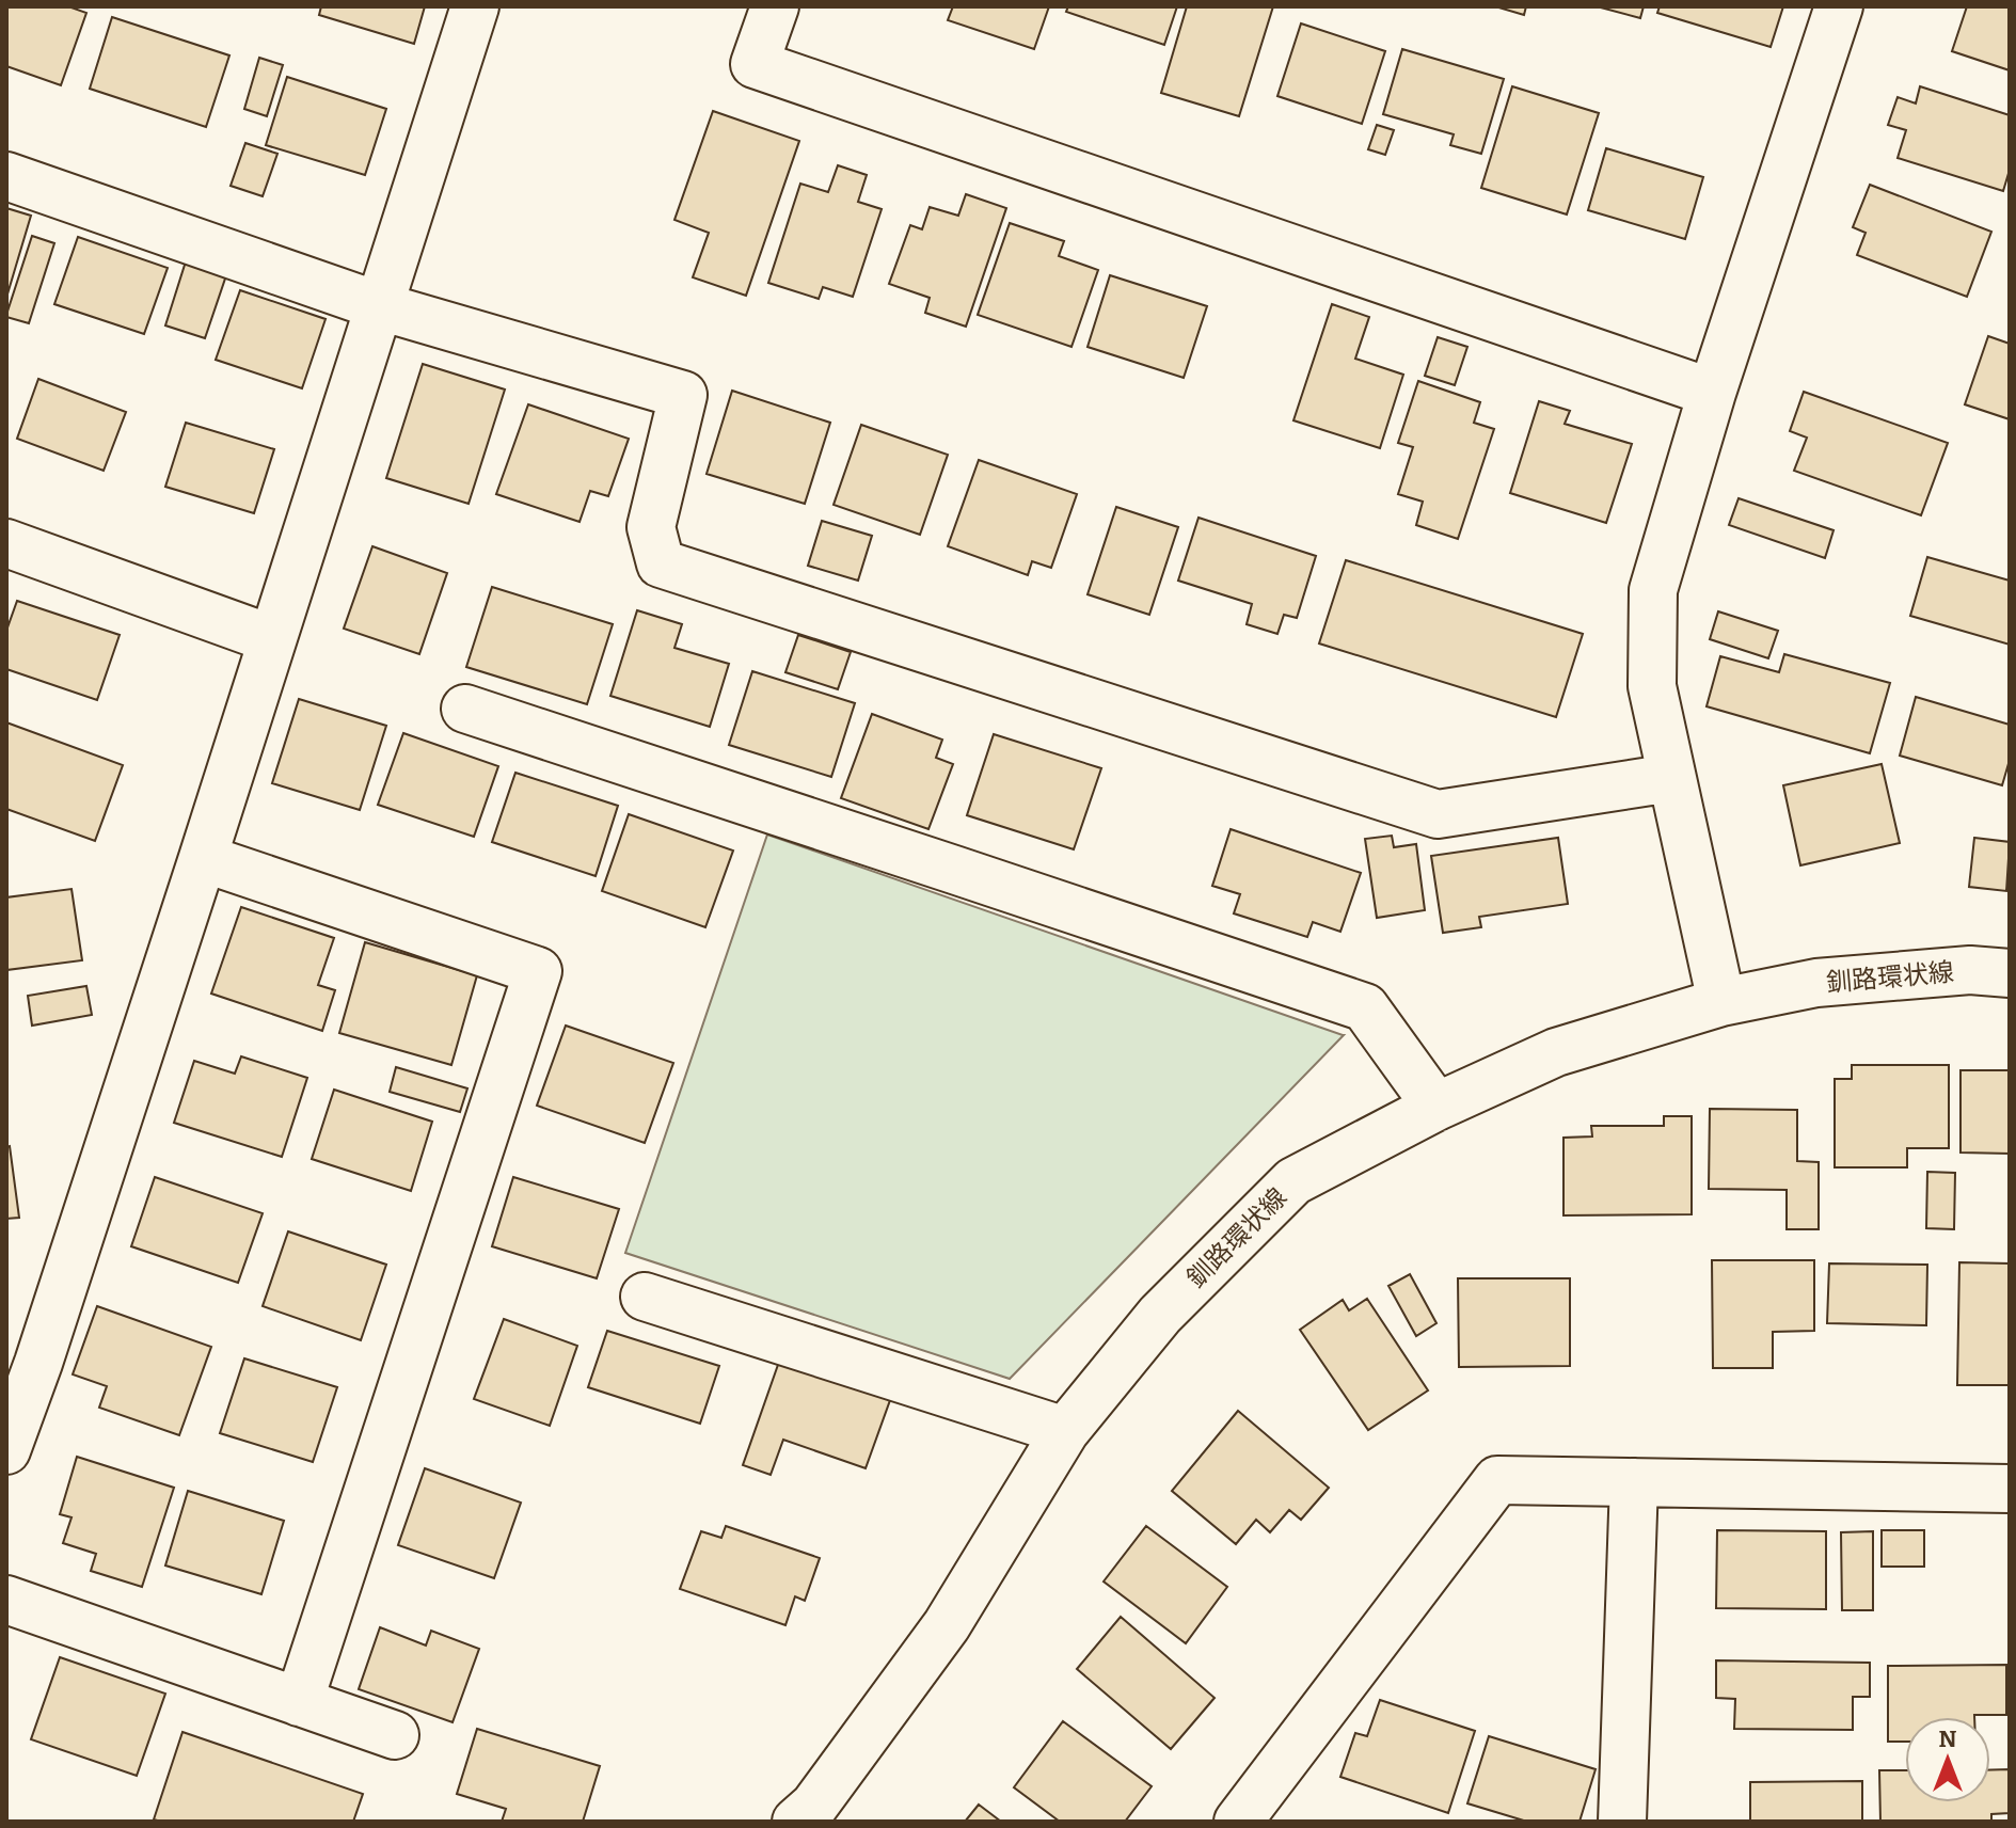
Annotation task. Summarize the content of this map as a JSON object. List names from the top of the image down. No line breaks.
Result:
{"streets":{"street":["釧路環状線"]},"north":"top"}
